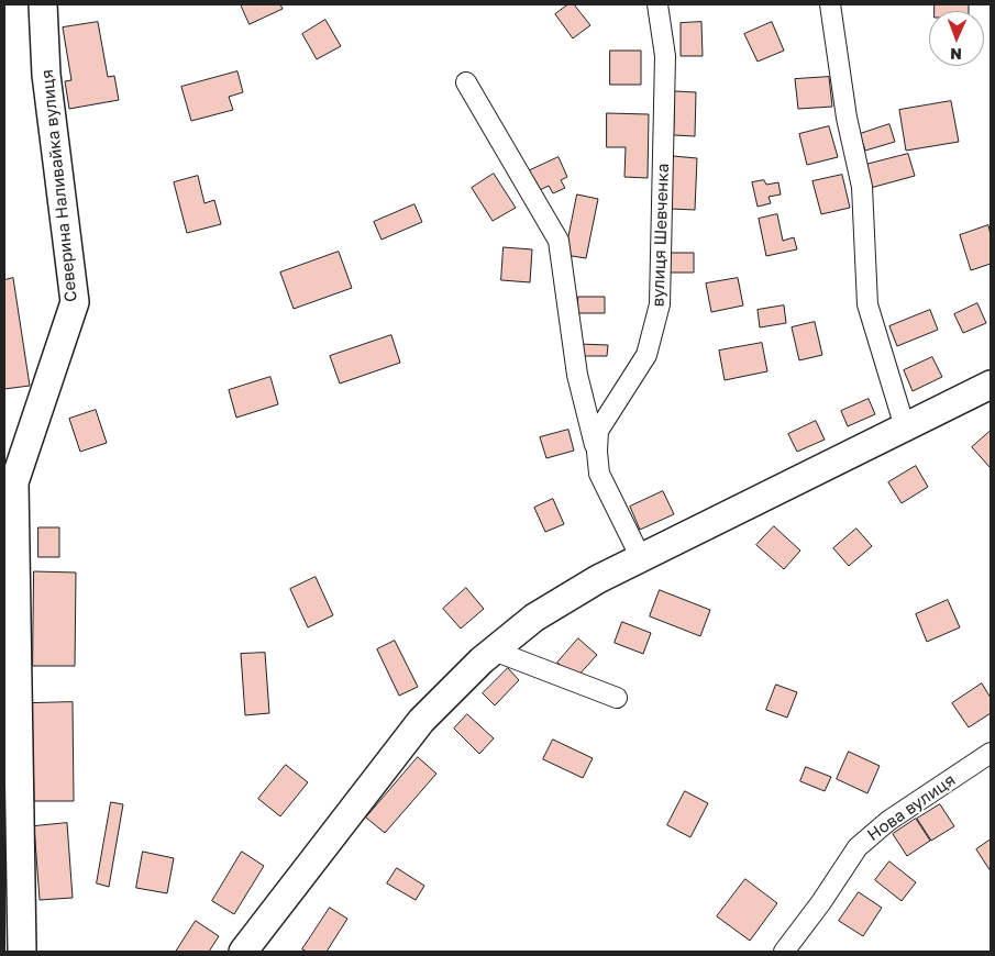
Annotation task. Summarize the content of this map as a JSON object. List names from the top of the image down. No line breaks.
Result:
{"streets":{"main road":["Северина Наливайка вулиця"],"street":["вулиця Шевченка","Нова вулиця"]},"north":"bottom"}
